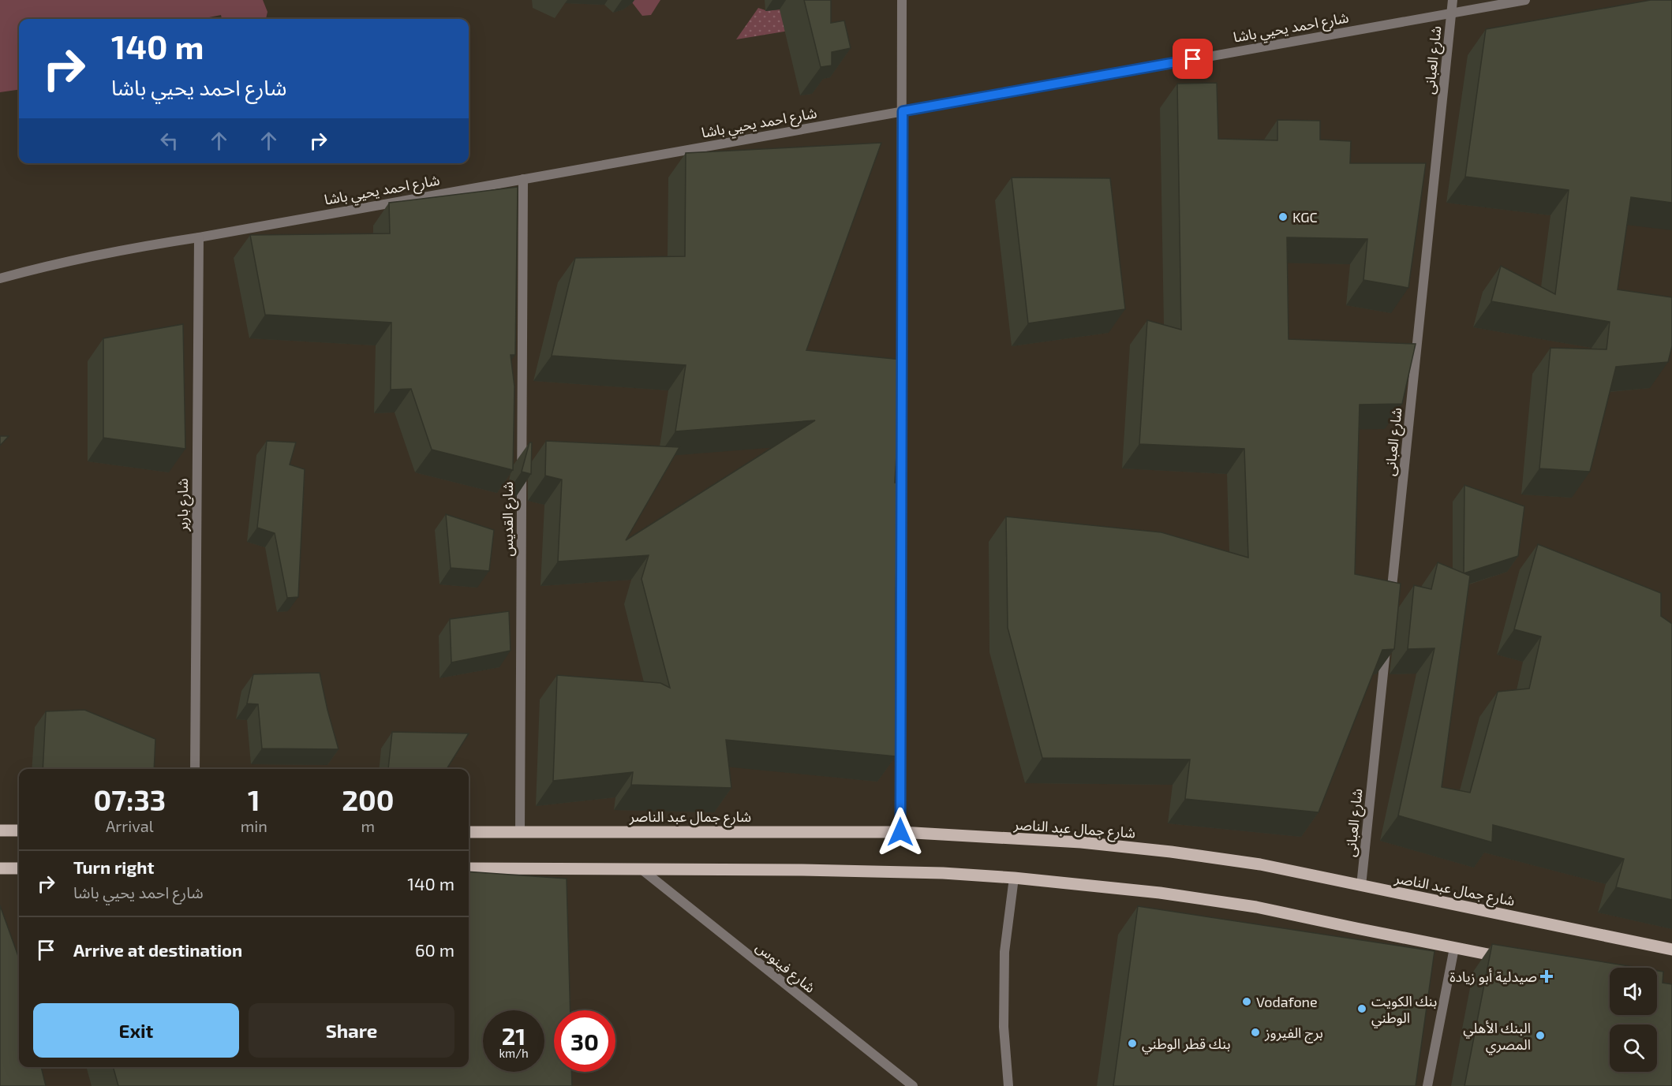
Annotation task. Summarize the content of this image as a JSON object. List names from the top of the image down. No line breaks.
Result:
{"streets":{"main road":["شارع جمال عبد الناصر"],"street":["شارع احمد يحيي باشا","شارع العبانى","شارع باربر","شارع القديس","شارع فينوس"]},"crossings":[["شارع احمد يحيي باشا","شارع العبانى"],["شارع احمد يحيي باشا","شارع باربر"],["شارع احمد يحيي باشا","شارع القديس"],["شارع العبانى","شارع جمال عبد الناصر"],["شارع القديس","شارع جمال عبد الناصر"]],"places":{"other":["KGC","Vodafone","بنك الكويت الوطني","برج الفيروز","البنك الأهلي المصري","بنك قطر الوطني"],"health":["صيدلية أبو زيادة"]},"page":{"turn":["140 m","شارع احمد يحيي باشا"],"eta":["07:33","Arrival","1","min","200","m"],"list":[{"name":"Turn right","note":"شارع احمد يحيي باشا","value":"140 m"},{"name":"Arrive at destination","value":"60 m"}],"buttons":["Exit","Share"],"speed":"21 km/h","limit":"30"}}
